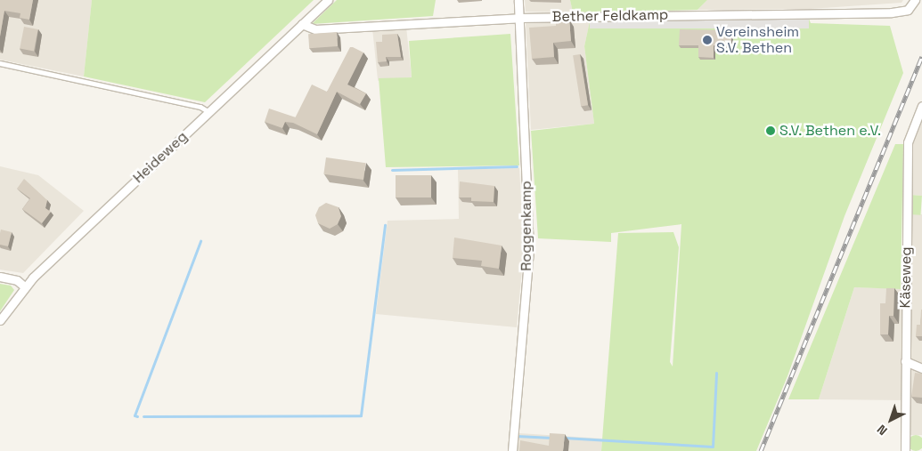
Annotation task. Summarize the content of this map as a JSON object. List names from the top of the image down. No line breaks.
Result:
{"streets":{"street":["Bether Feldkamp","Heideweg","Roggenkamp","Käseweg"]},"crossings":[["Bether Feldkamp","Heideweg"],["Bether Feldkamp","Roggenkamp"]],"places":["Vereinsheim S.V. Bethen","S.V. Bethen e.V."],"north":"bottom left"}
